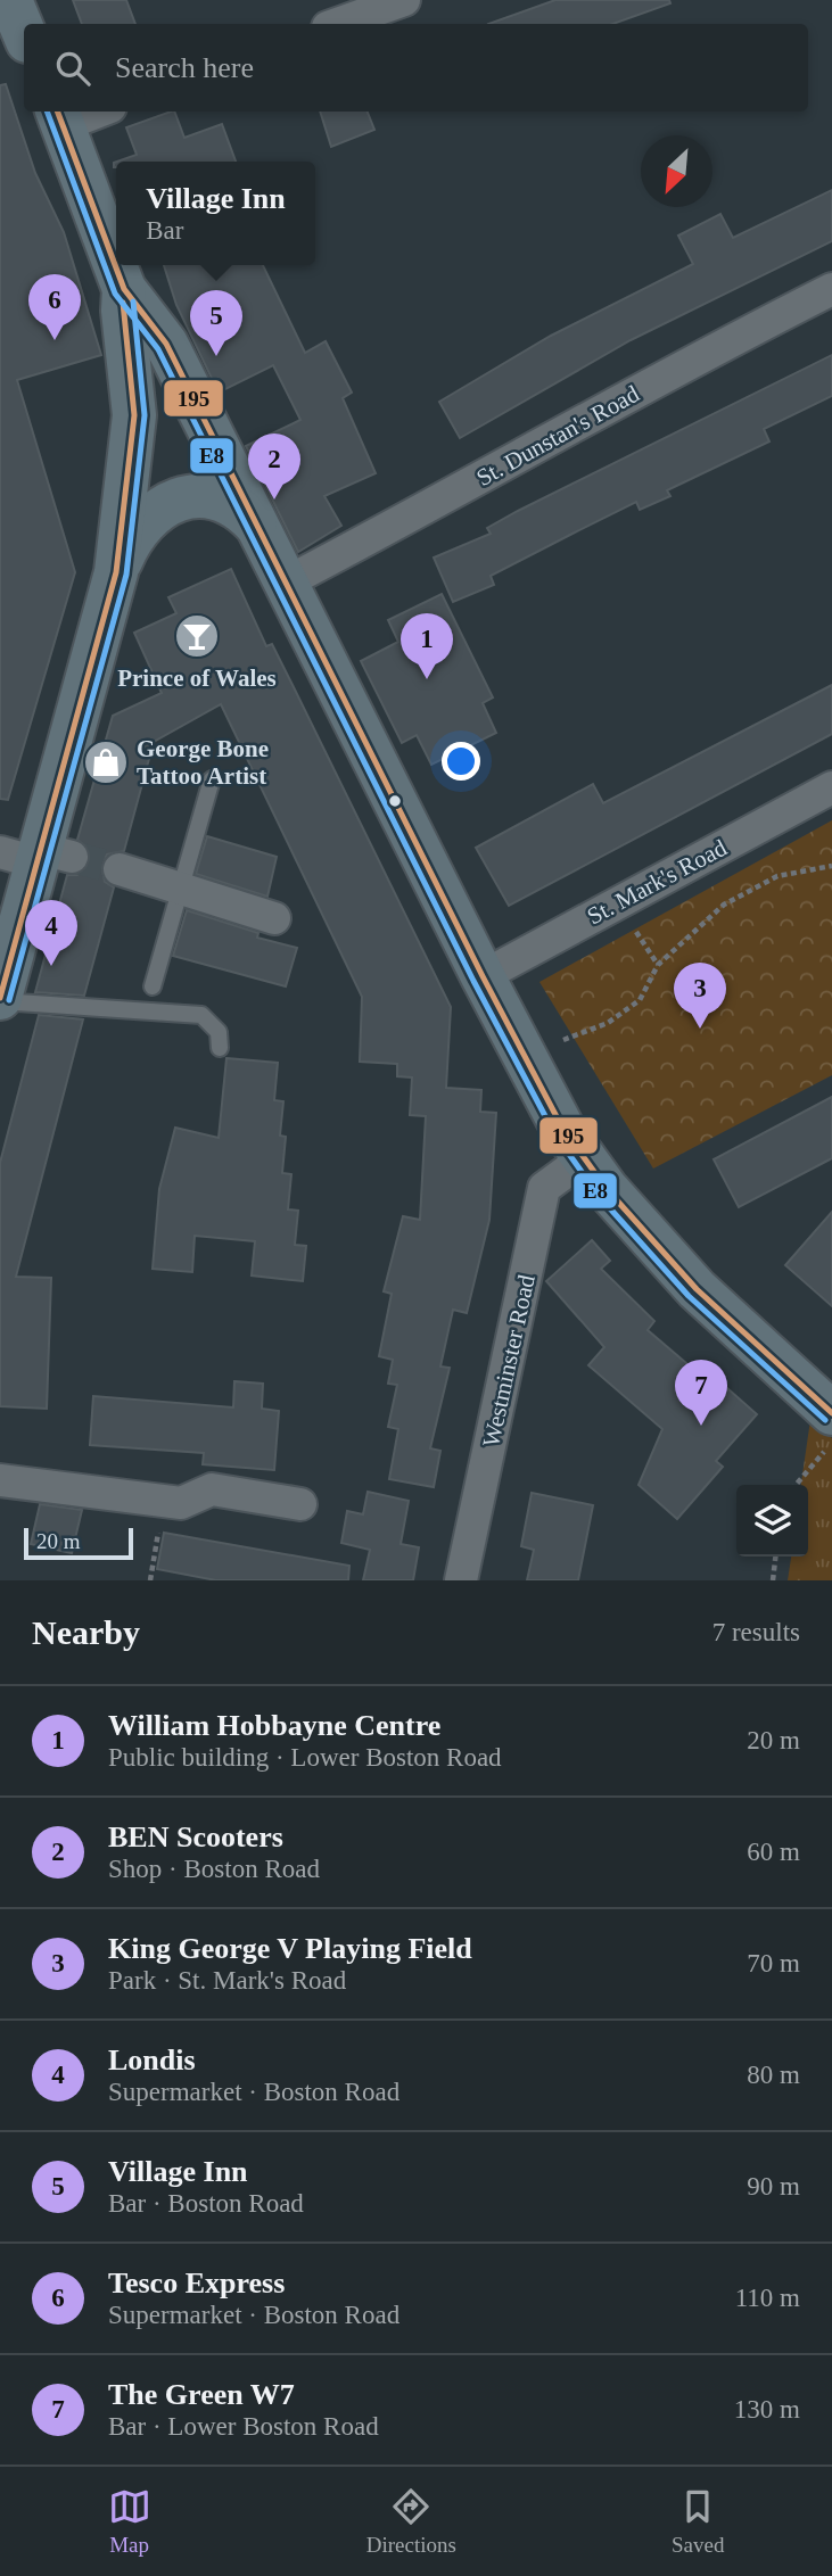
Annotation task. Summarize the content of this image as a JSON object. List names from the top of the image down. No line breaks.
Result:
{"streets":{"street":["St. Dunstan's Road","St. Mark's Road","Westminster Road"]},"places":{"bar":["Prince of Wales"],"shop":["George Bone Tattoo Artist"]},"lines":["transit line 195","transit line E8"],"scale_bar":"20 m","north":"bottom left","page":{"search":"Search here","popup":["Village Inn","Bar"],"pins":["6","5","2","1","4","3","7"],"scale":"20 m","heading":["Nearby","7 results"],"list":[{"mark":"1","name":"William Hobbayne Centre","note":"Public building · Lower Boston Road","value":"20 m"},{"mark":"2","name":"BEN Scooters","note":"Shop · Boston Road","value":"60 m"},{"mark":"3","name":"King George V Playing Field","note":"Park · St. Mark's Road","value":"70 m"},{"mark":"4","name":"Londis","note":"Supermarket · Boston Road","value":"80 m"},{"mark":"5","name":"Village Inn","note":"Bar · Boston Road","value":"90 m"},{"mark":"6","name":"Tesco Express","note":"Supermarket · Boston Road","value":"110 m"},{"mark":"7","name":"The Green W7","note":"Bar · Lower Boston Road","value":"130 m"}],"nav":["Map","Directions","Saved"]}}
